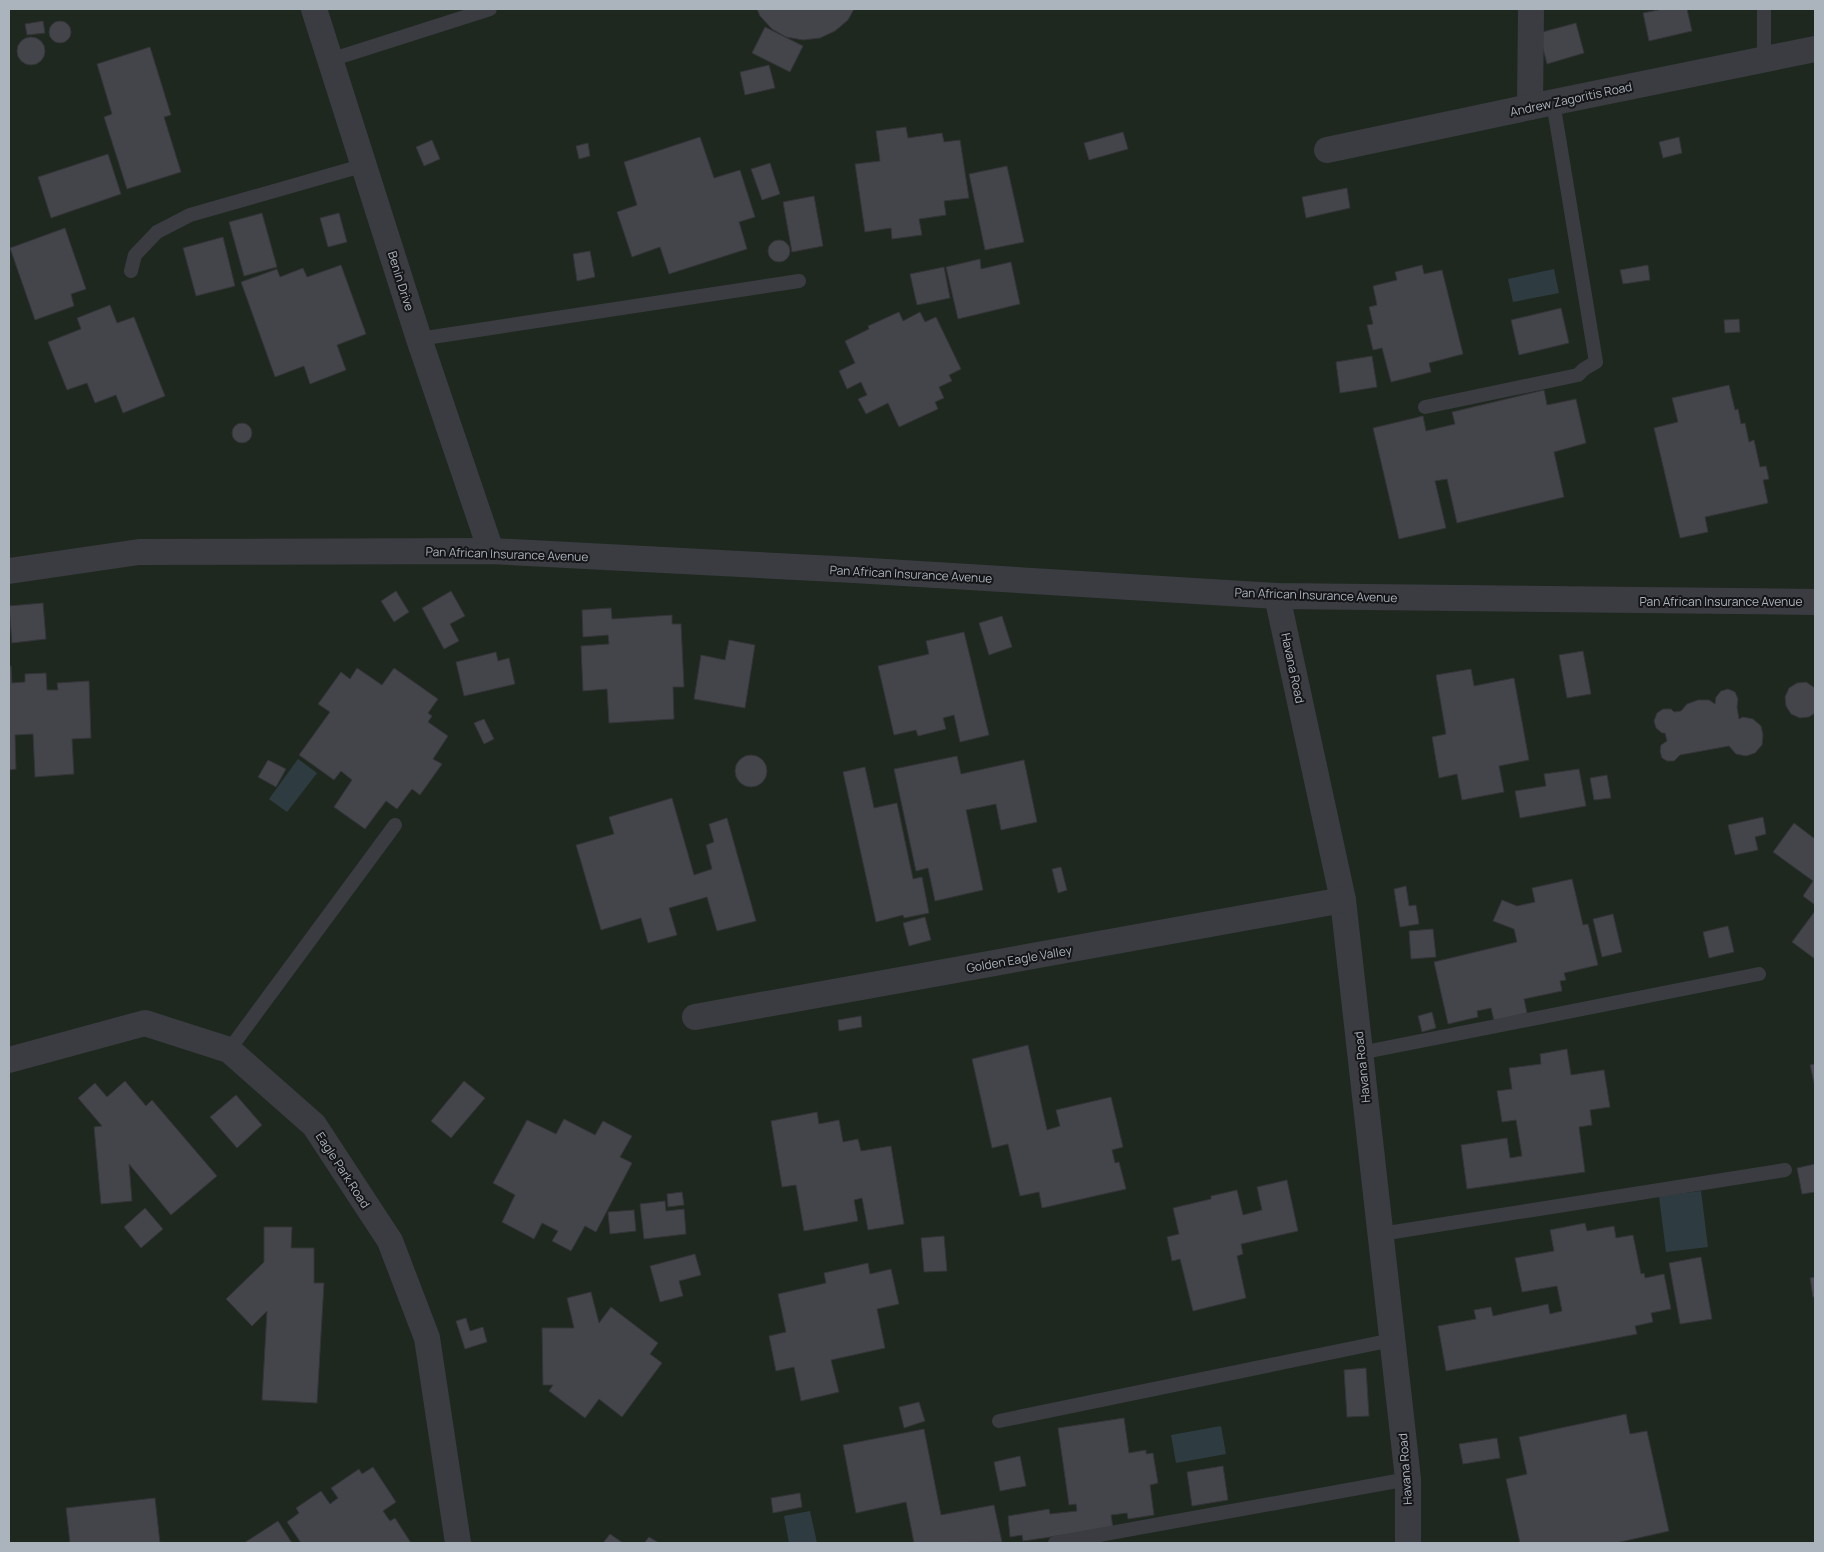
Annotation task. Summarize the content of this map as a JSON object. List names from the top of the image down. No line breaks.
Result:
{"streets":{"street":["Andrew Zagoritis Road","Benin Drive","Pan African Insurance Avenue","Havana Road","Golden Eagle Valley","Eagle Park Road"]},"crossings":[["Benin Drive","Pan African Insurance Avenue"],["Pan African Insurance Avenue","Havana Road"],["Havana Road","Golden Eagle Valley"]]}
